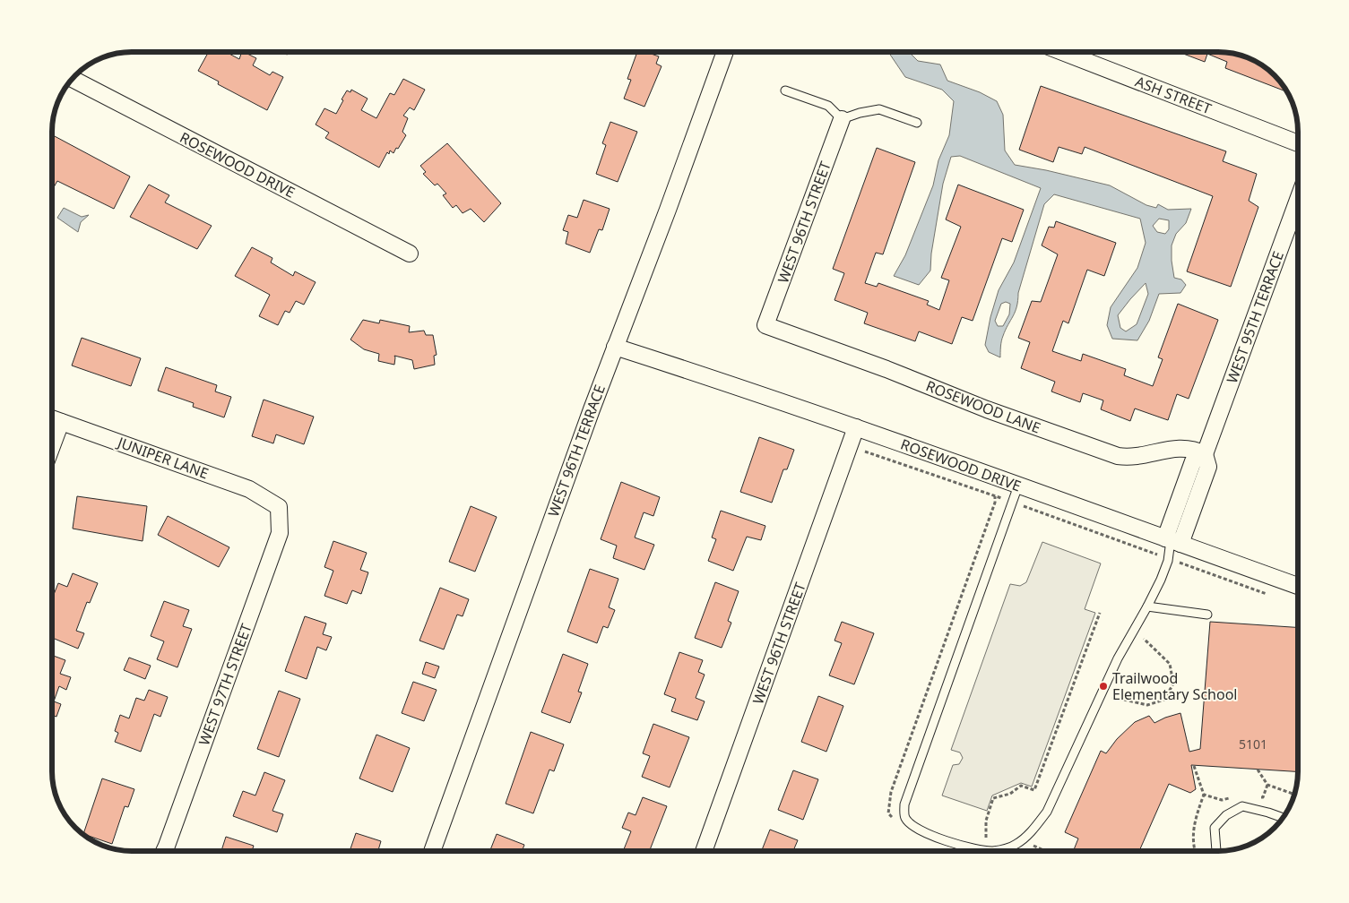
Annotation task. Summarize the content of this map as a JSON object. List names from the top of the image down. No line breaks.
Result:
{"streets":{"street":["ASH STREET","ROSEWOOD DRIVE","WEST 96TH STREET","WEST 95TH TERRACE","ROSEWOOD LANE","WEST 96TH TERRACE","JUNIPER LANE","WEST 97TH STREET"]},"crossings":[["ROSEWOOD DRIVE","WEST 96TH STREET"],["ROSEWOOD DRIVE","WEST 95TH TERRACE"],["ROSEWOOD DRIVE","WEST 96TH TERRACE"],["WEST 96TH STREET","ROSEWOOD LANE"],["WEST 95TH TERRACE","ROSEWOOD LANE"],["JUNIPER LANE","WEST 97TH STREET"]],"places":["Trailwood Elementary School"],"house_numbers":["5101"]}
